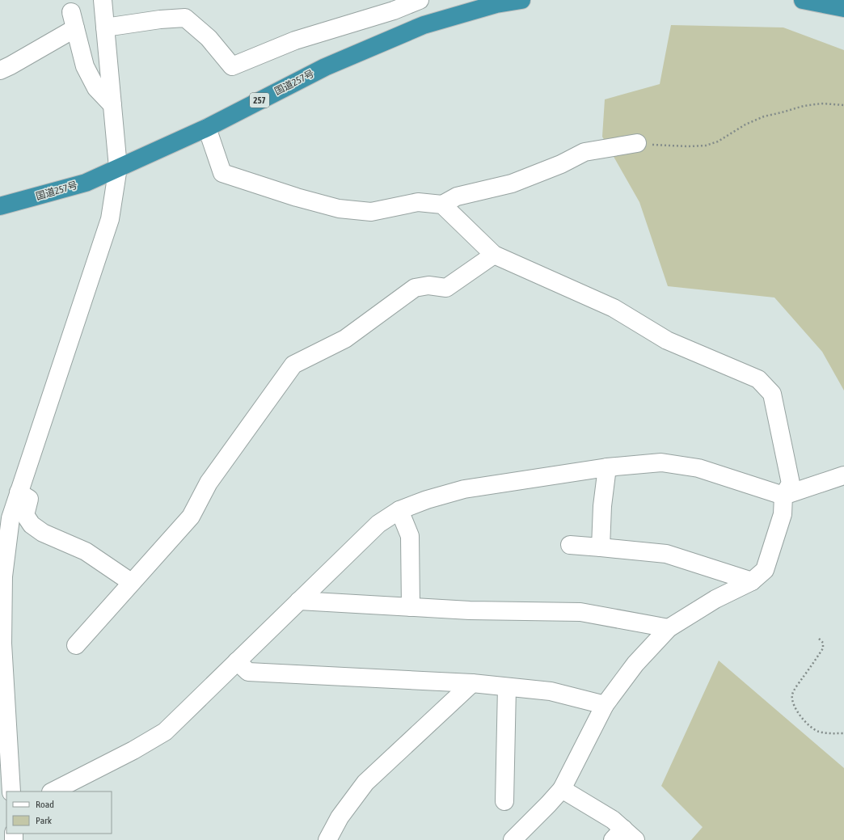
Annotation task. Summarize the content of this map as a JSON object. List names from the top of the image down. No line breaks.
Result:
{"streets":{"highway":["国道257号","257"]},"legend":["Road","Park"]}
